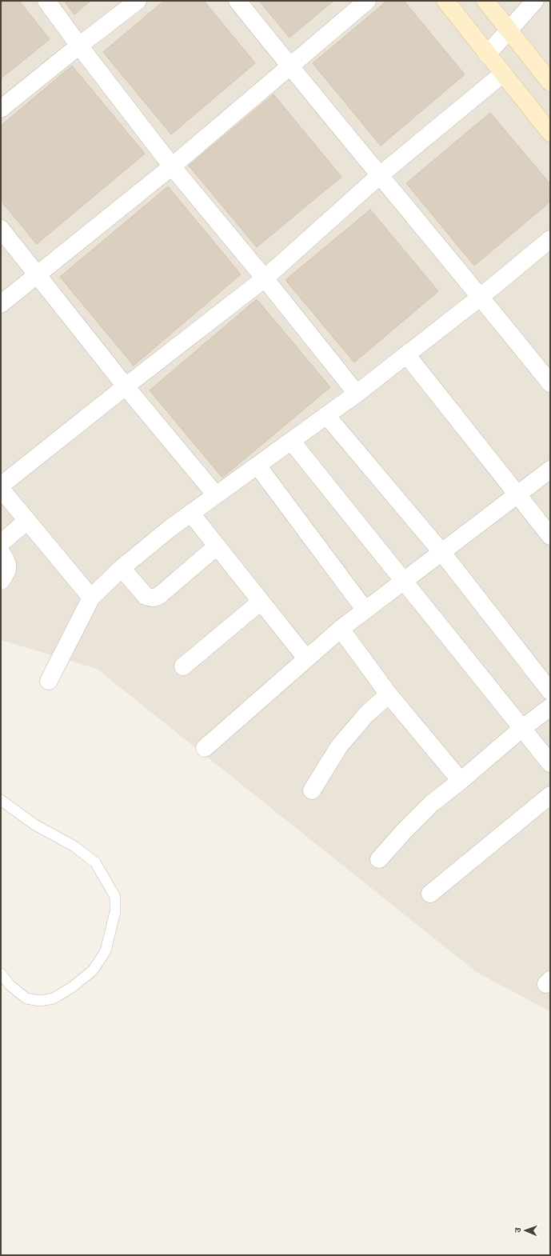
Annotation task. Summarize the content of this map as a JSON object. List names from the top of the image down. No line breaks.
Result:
{"north":"left"}
